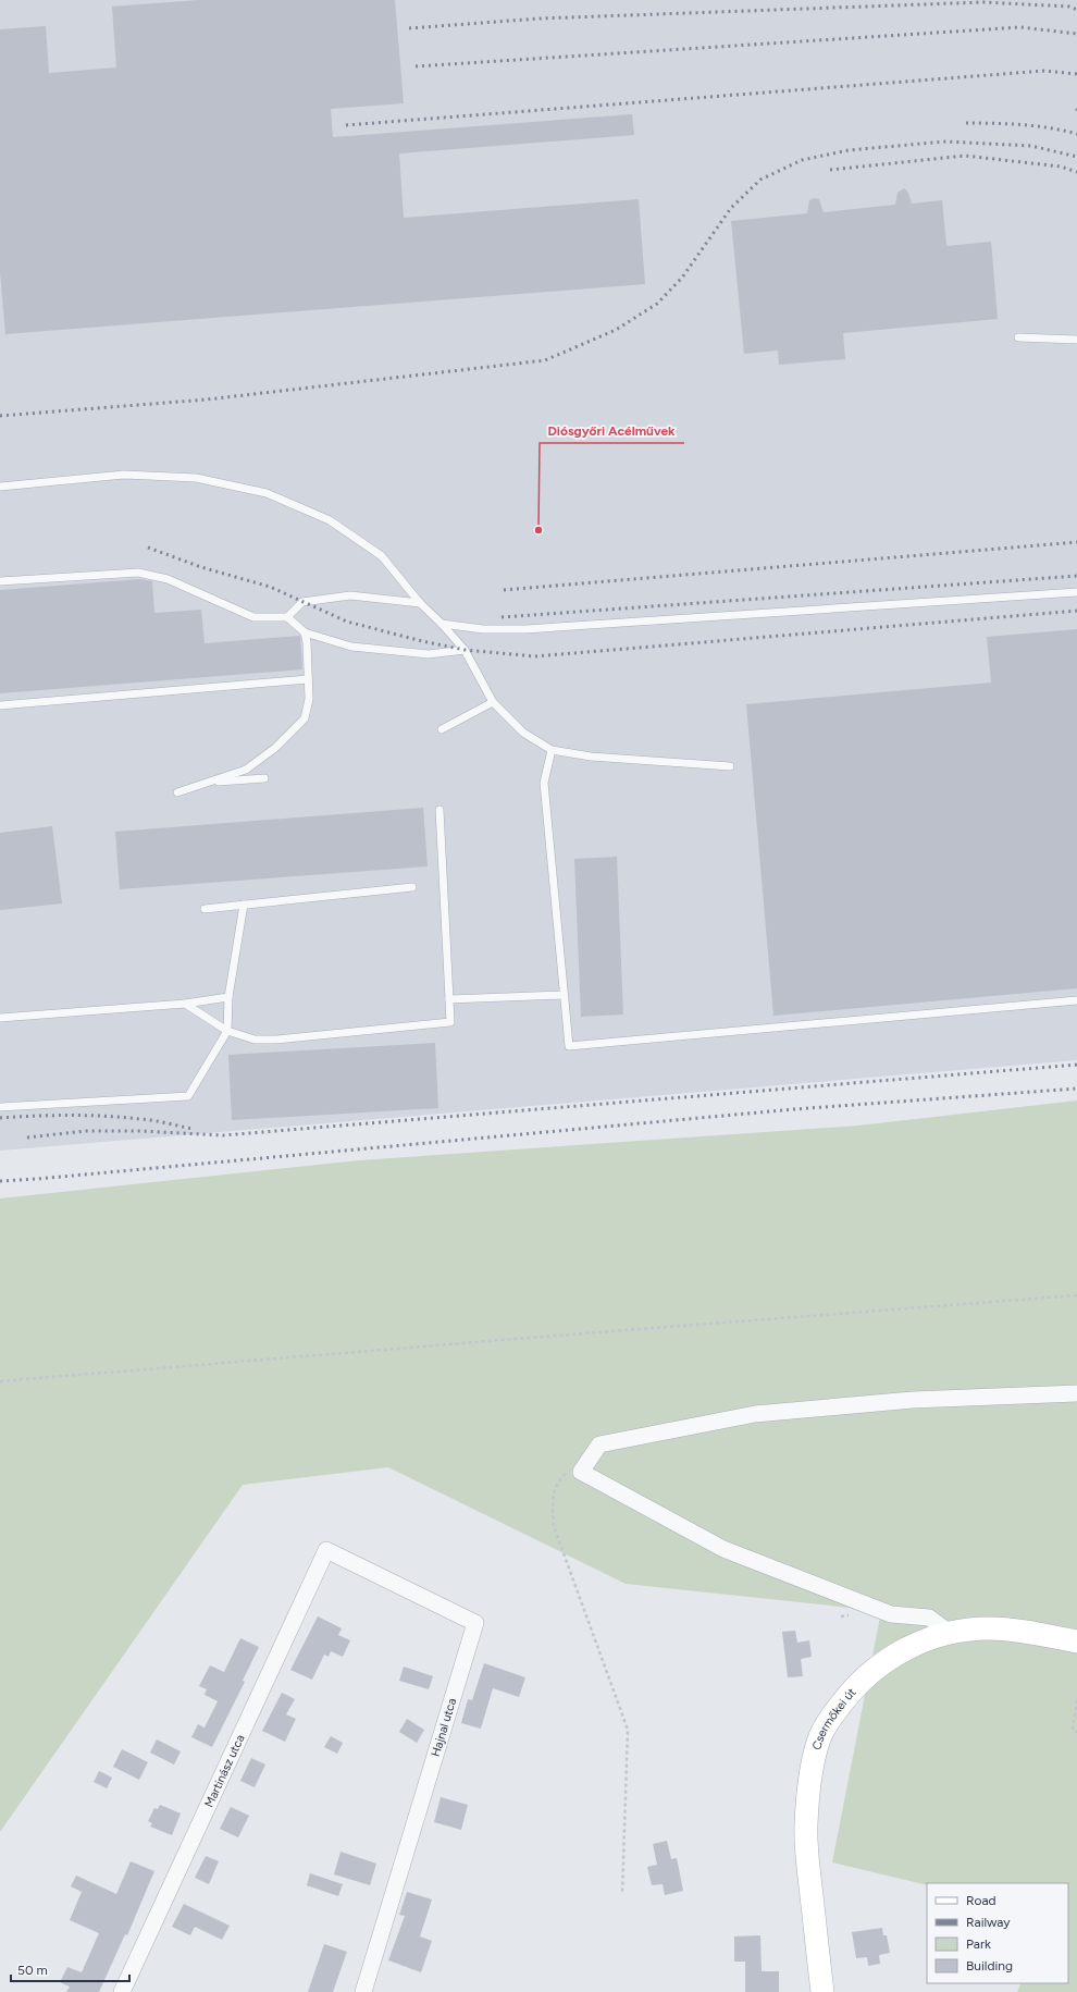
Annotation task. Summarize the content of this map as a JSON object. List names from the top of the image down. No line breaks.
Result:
{"streets":{"main road":["Csermőkei út"],"street":["Hajnal utca","Martinász utca"]},"crossings":[["Hajnal utca","Martinász utca"]],"places":["Diósgyőri Acélművek"],"legend":["Road","Railway","Park","Building"],"scale_bar":"50 m"}
